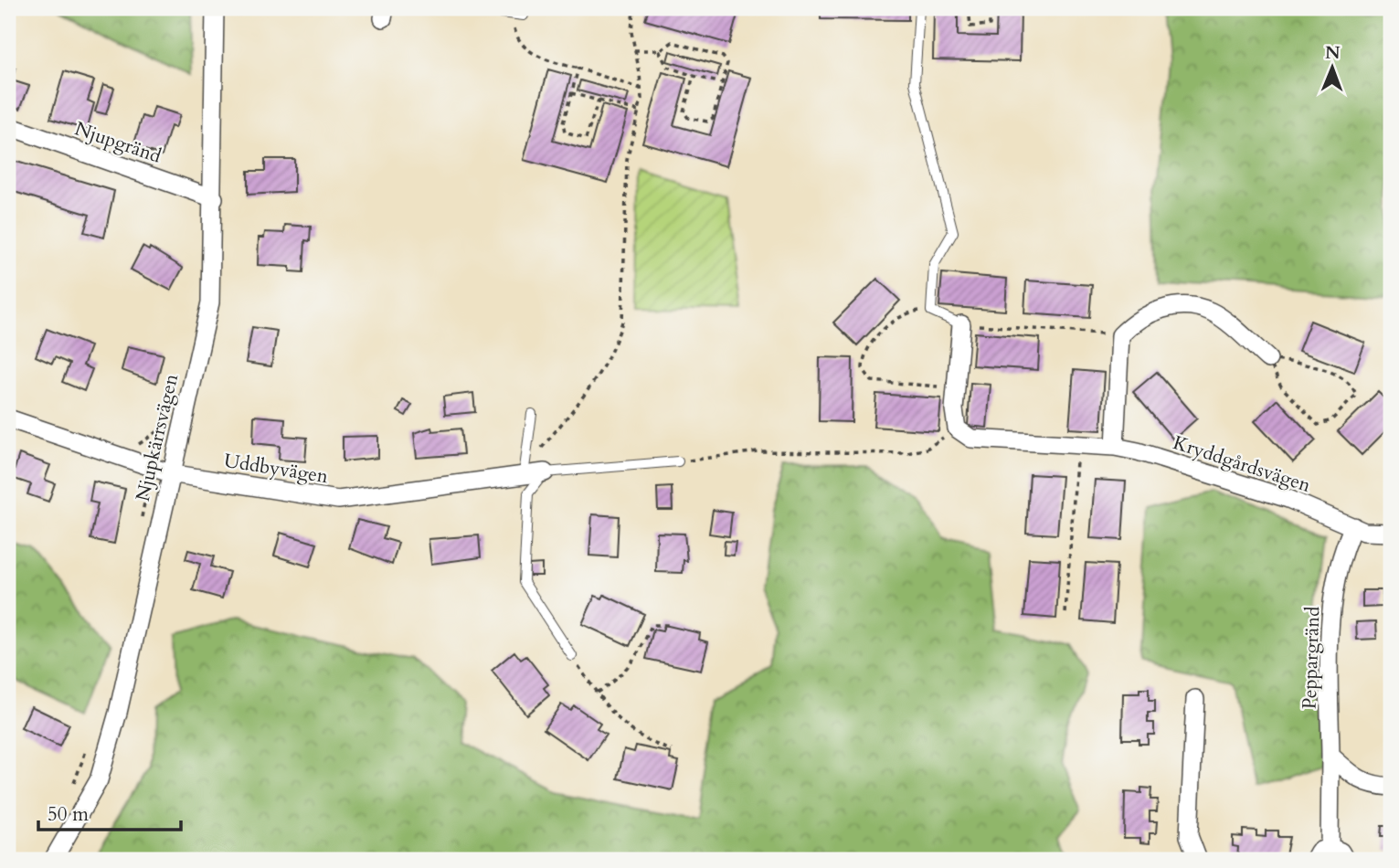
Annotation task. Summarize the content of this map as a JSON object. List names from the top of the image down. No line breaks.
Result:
{"streets":{"street":["Njupgränd","Njupkärrsvägen","Kryddgårdsvägen","Uddbyvägen","Peppargränd"]},"crossings":[["Njupgränd","Njupkärrsvägen"],["Njupkärrsvägen","Uddbyvägen"],["Kryddgårdsvägen","Peppargränd"]],"scale_bar":"50 m","north":"top"}
